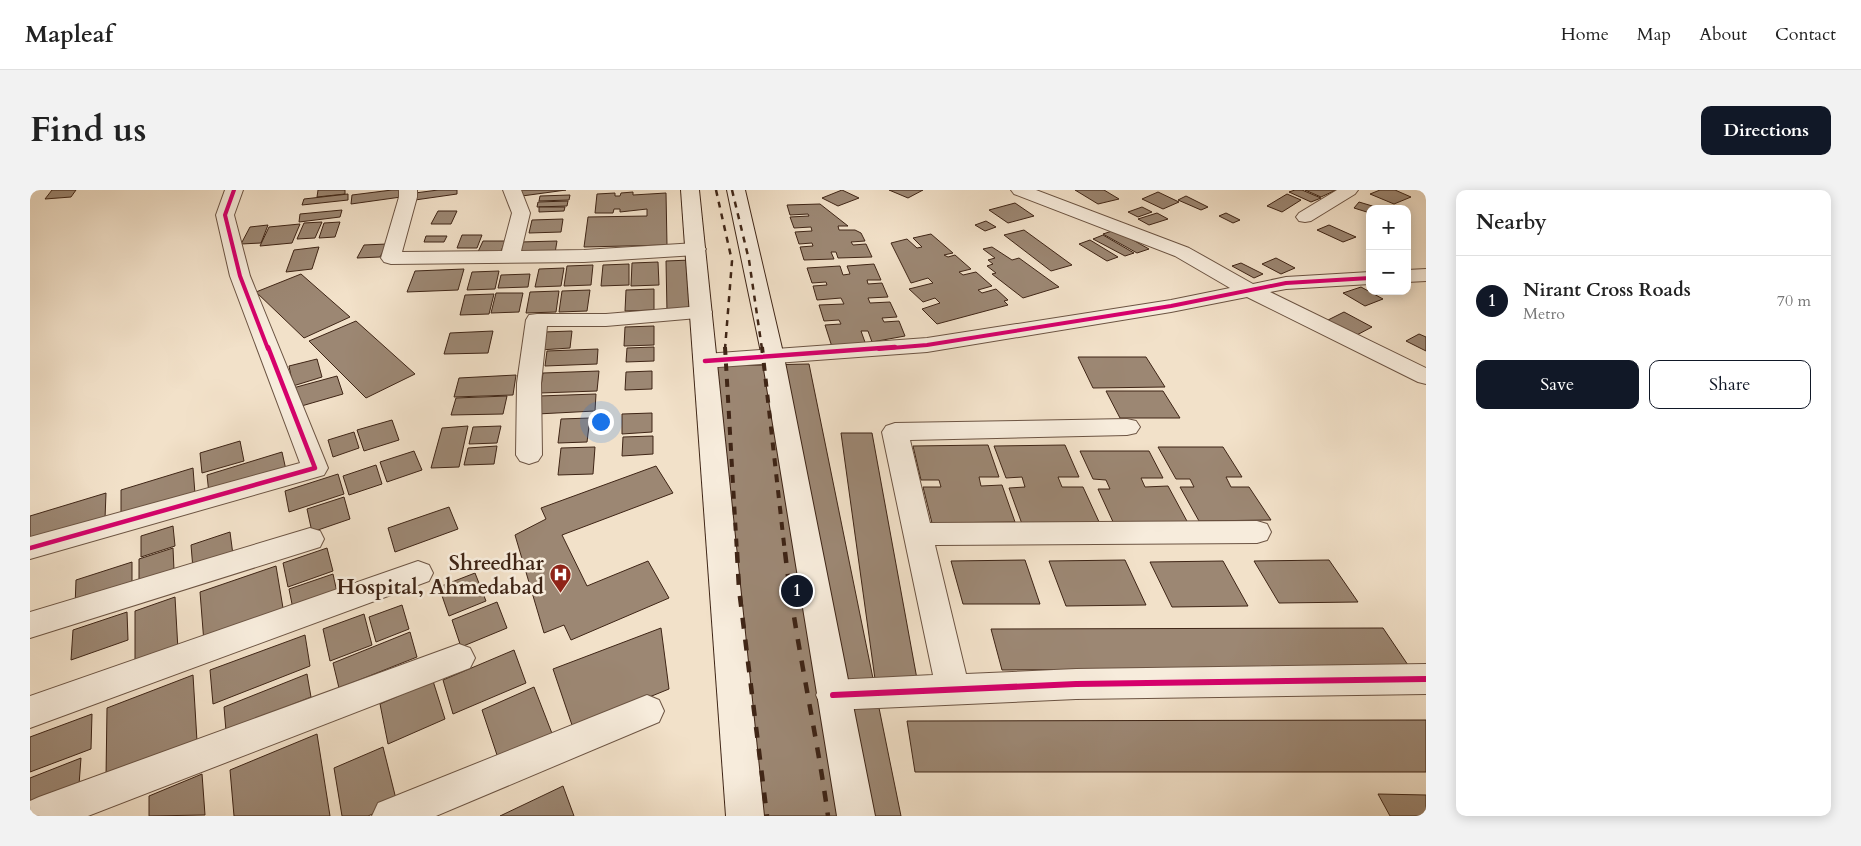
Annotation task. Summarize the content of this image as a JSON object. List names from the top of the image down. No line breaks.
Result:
{"places":{"hospital":["Shreedhar Hospital, Ahmedabad"]},"page":{"header":"Mapleaf","nav":["Home","Map","About","Contact"],"title":"Find us","buttons":["Directions",["Save","Share"]],"heading":"Nearby","map_buttons":["+","−"],"list":[{"mark":"1","name":"Nirant Cross Roads","note":"Metro","value":"70 m"}],"pins":"1"}}
